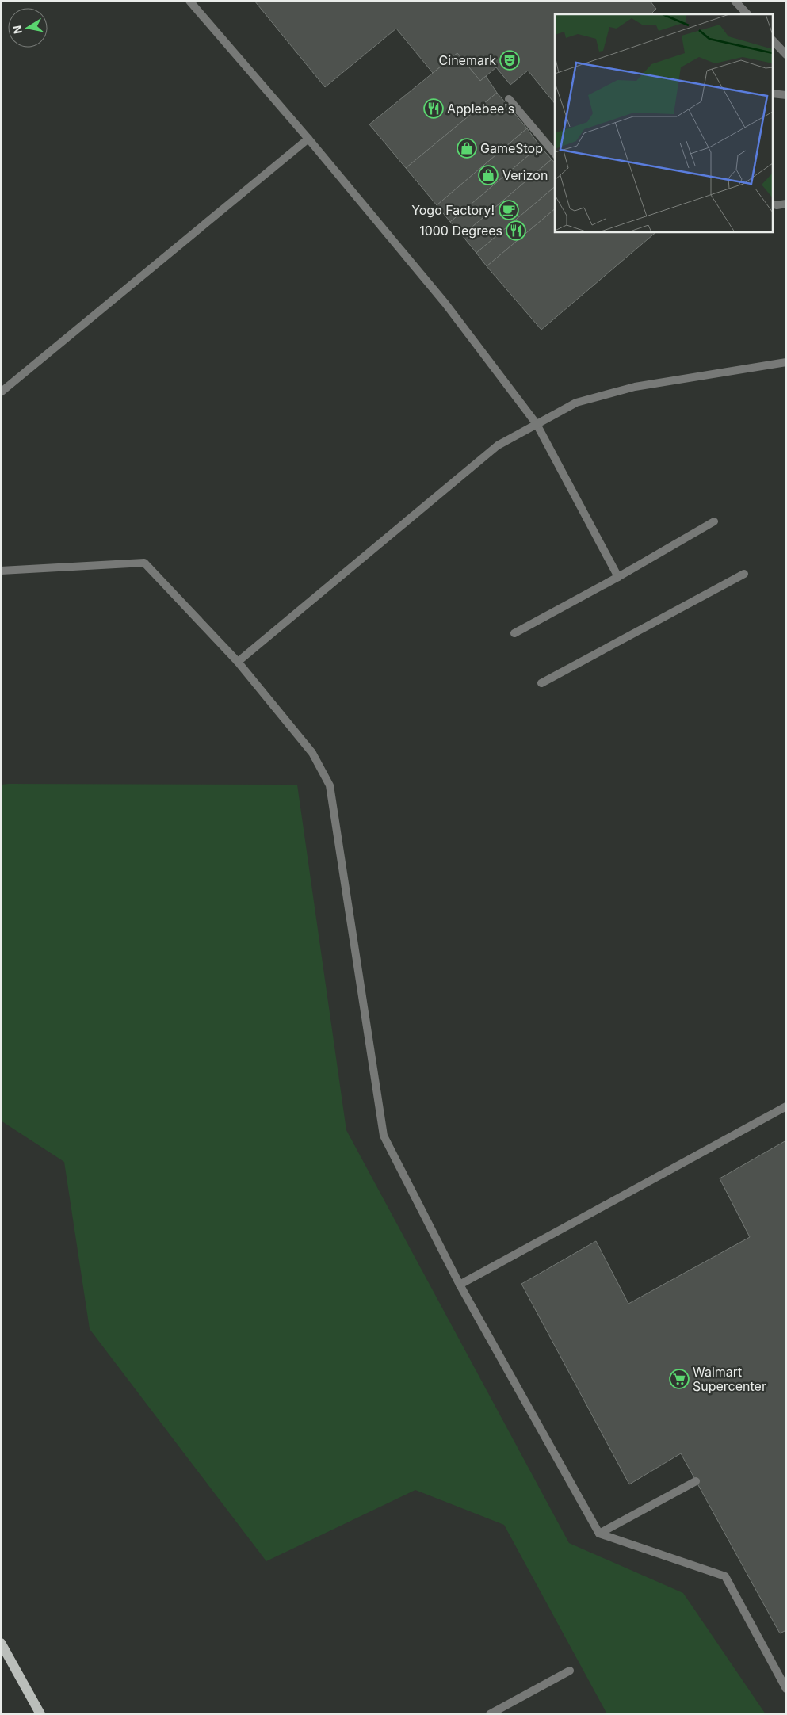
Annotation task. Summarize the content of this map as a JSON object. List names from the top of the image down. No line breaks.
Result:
{"places":{"theatre":["Cinemark"],"restaurant":["Applebee's","1000 Degrees"],"shop":["GameStop","Verizon"],"cafe":["Yogo Factory!"],"supermarket":["Walmart Supercenter"]},"north":"left"}
